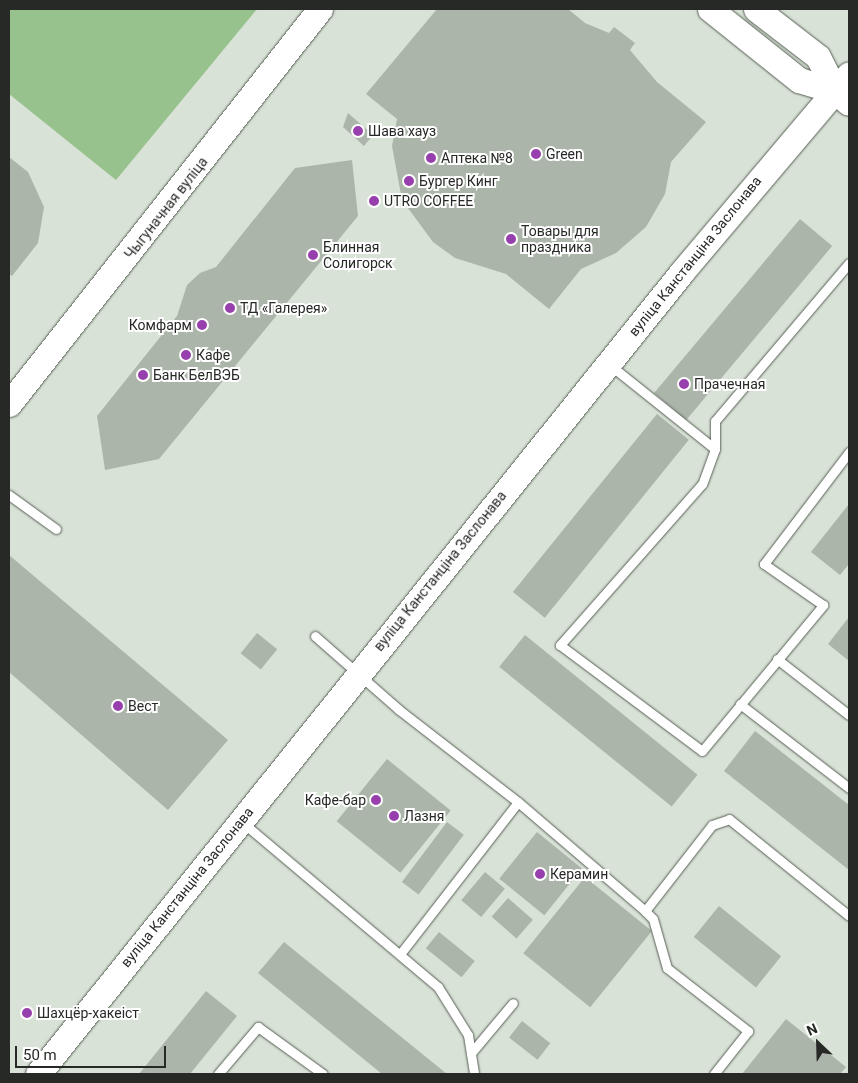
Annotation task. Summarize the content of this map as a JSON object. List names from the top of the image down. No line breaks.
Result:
{"streets":{"main road":["Чыгуначная вуліца","вуліца Канстанціна Заслонава"]},"places":["Шава хауз","Green","Аптека №8","Бургер Кинг","UTRO COFFEE","Товары для праздника","Блинная Солигорск","ТД «Галерея»","Комфарм","Кафе","Банк БелВЭБ","Прачечная","Вест","Кафе-бар","Лазня","Керамин","Шахцёр-хакеіст"],"scale_bar":"50 m","north":"top left"}
